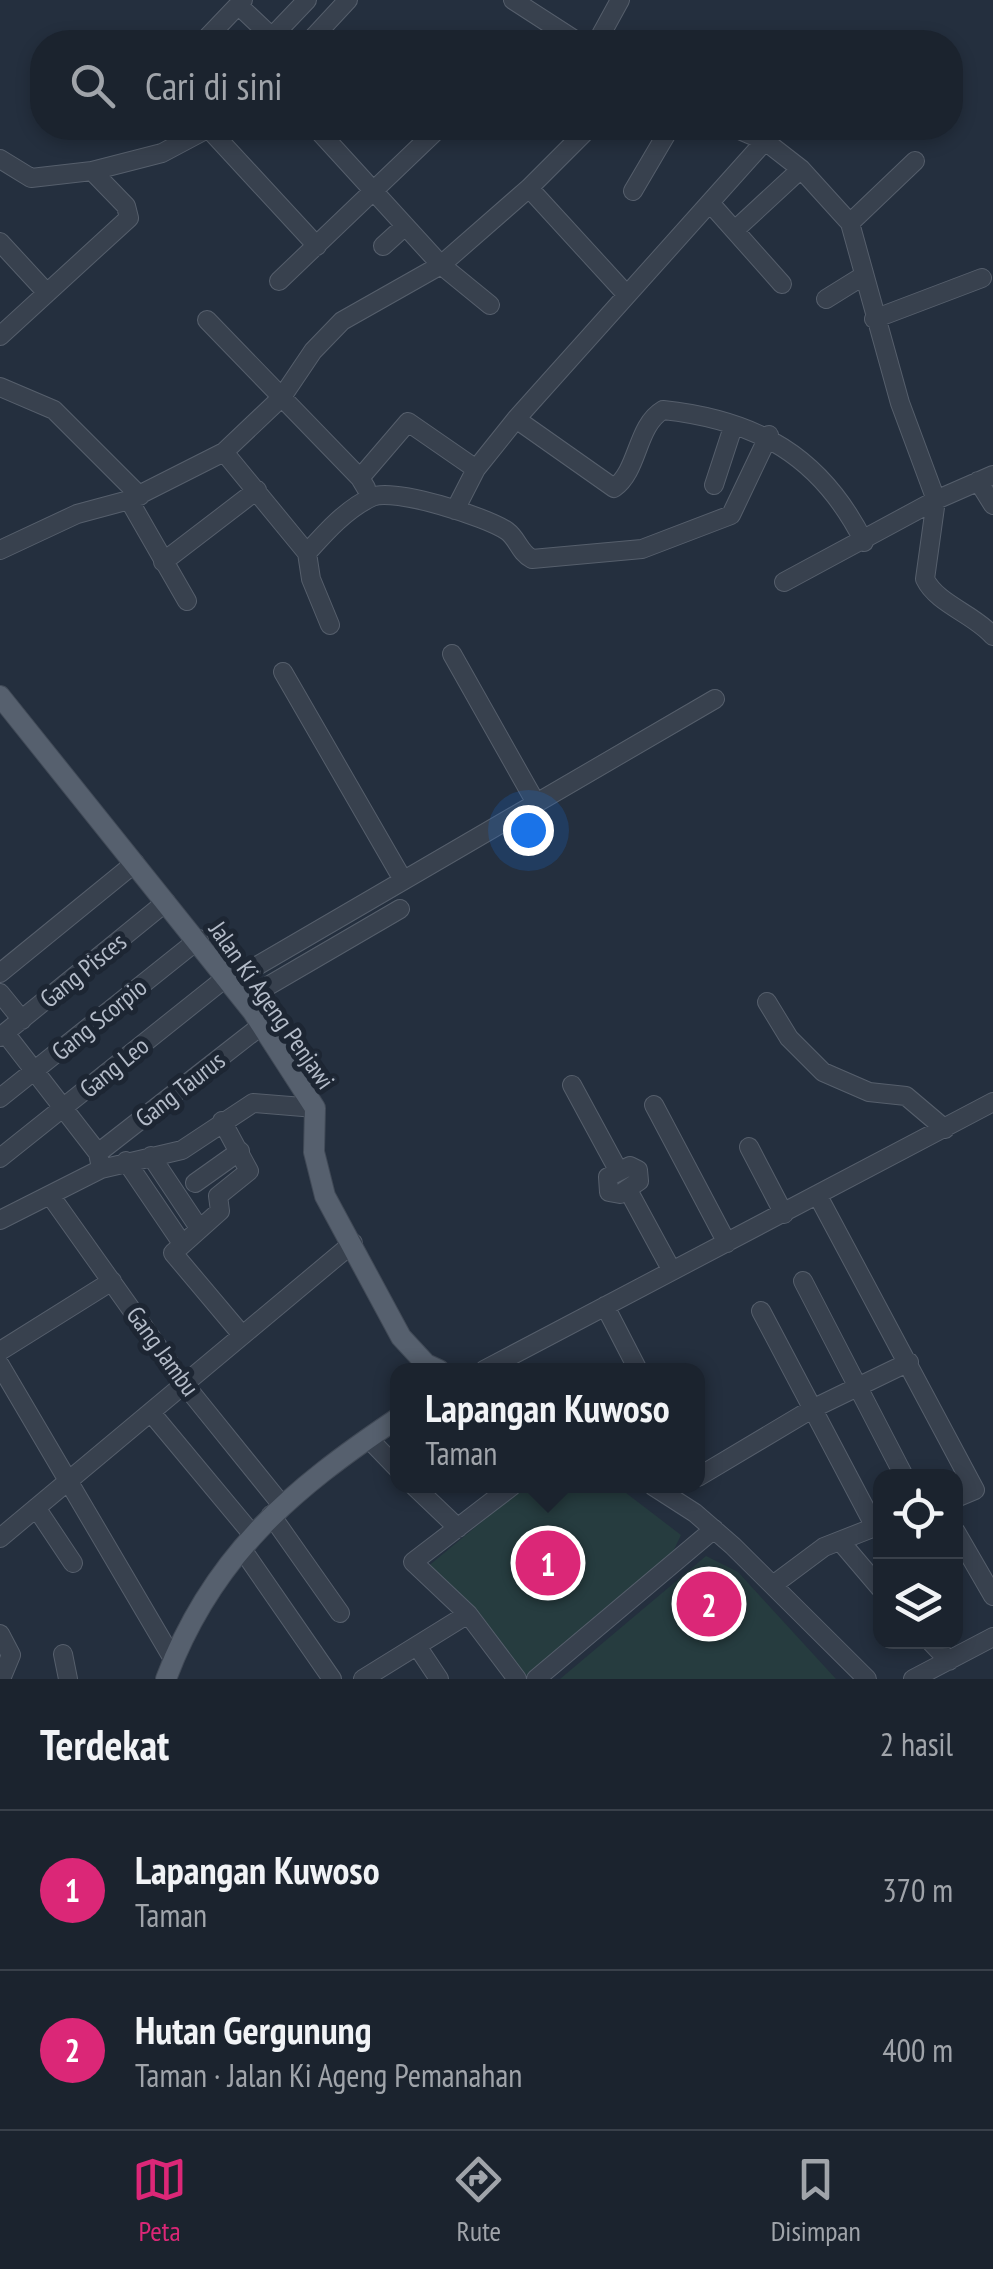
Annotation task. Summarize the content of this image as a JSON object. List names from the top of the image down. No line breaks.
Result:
{"streets":{"main road":["Jalan Ki Ageng Penjawi"],"street":["Gang Pisces","Gang Scorpio","Gang Leo","Gang Taurus","Gang Jambu"]},"crossings":[["Gang Pisces","Jalan Ki Ageng Penjawi"],["Jalan Ki Ageng Penjawi","Gang Scorpio"],["Jalan Ki Ageng Penjawi","Gang Leo"],["Jalan Ki Ageng Penjawi","Gang Taurus"]],"page":{"search":"Cari di sini","popup":["Lapangan Kuwoso","Taman"],"pins":["1","2"],"heading":["Terdekat","2 hasil"],"list":[{"mark":"1","name":"Lapangan Kuwoso","note":"Taman","value":"370 m"},{"mark":"2","name":"Hutan Gergunung","note":"Taman · Jalan Ki Ageng Pemanahan","value":"400 m"}],"nav":["Peta","Rute","Disimpan"]}}
